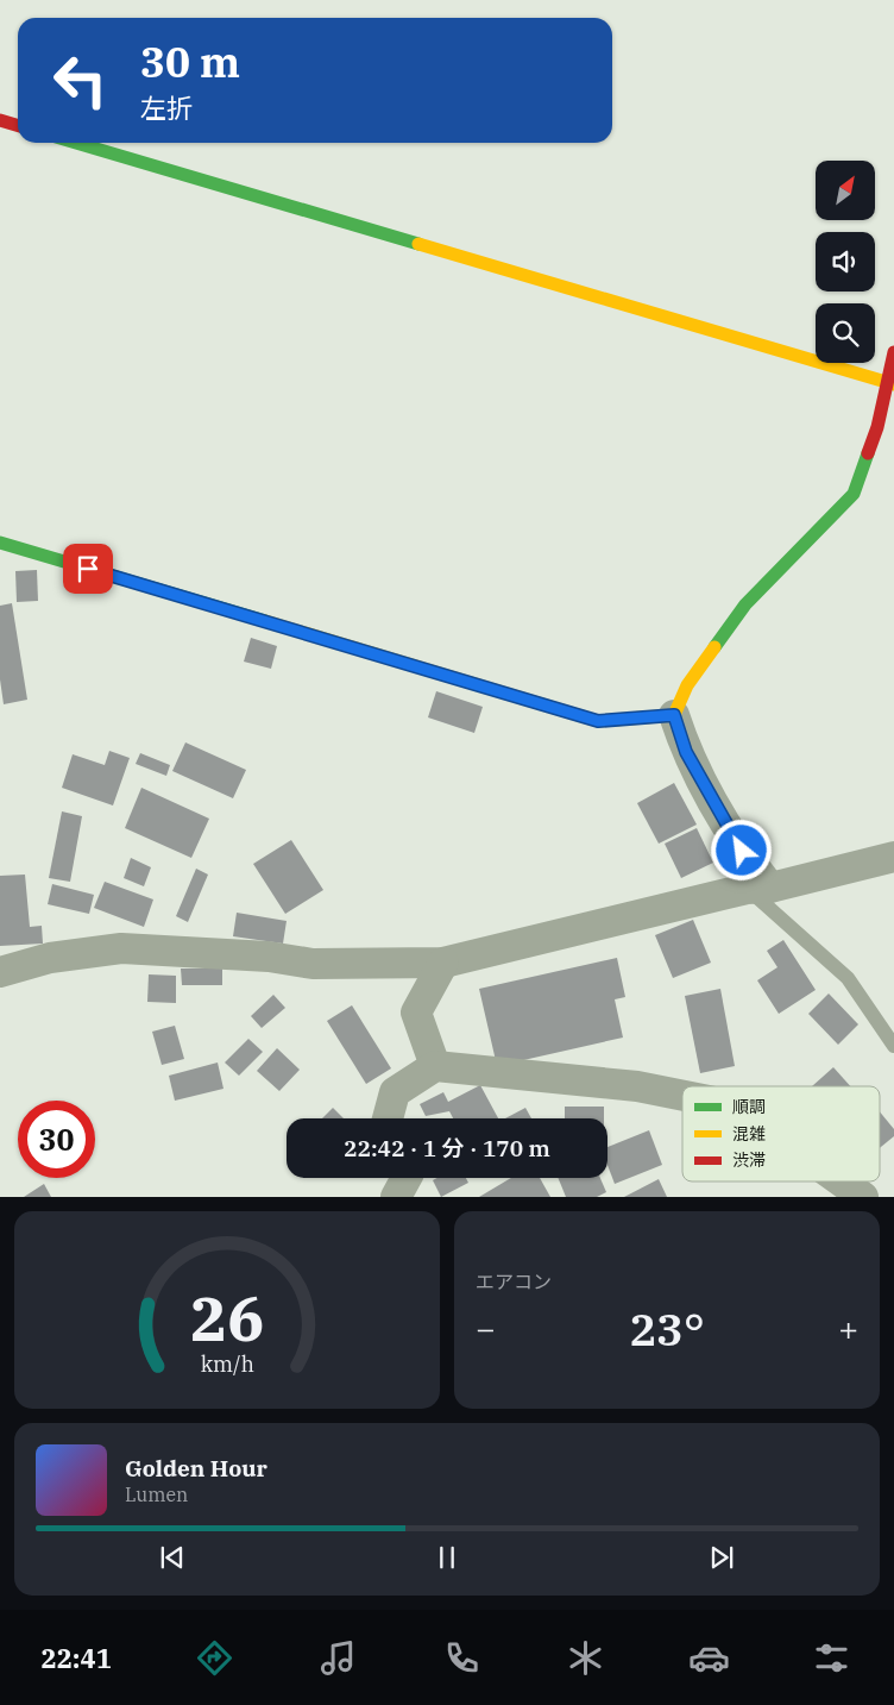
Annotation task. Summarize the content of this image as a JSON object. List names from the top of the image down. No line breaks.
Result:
{"legend":["順調","混雑","渋滞"],"north":"top right","page":{"turn":["30 m","左折"],"limit":"30","trip":"22:42 · 1 分 · 170 m","tile":"エアコン","heat":["−","23°","+"],"song":["Golden Hour","Lumen"],"tabs":"22:41","gauge":["26","km/h"]}}
